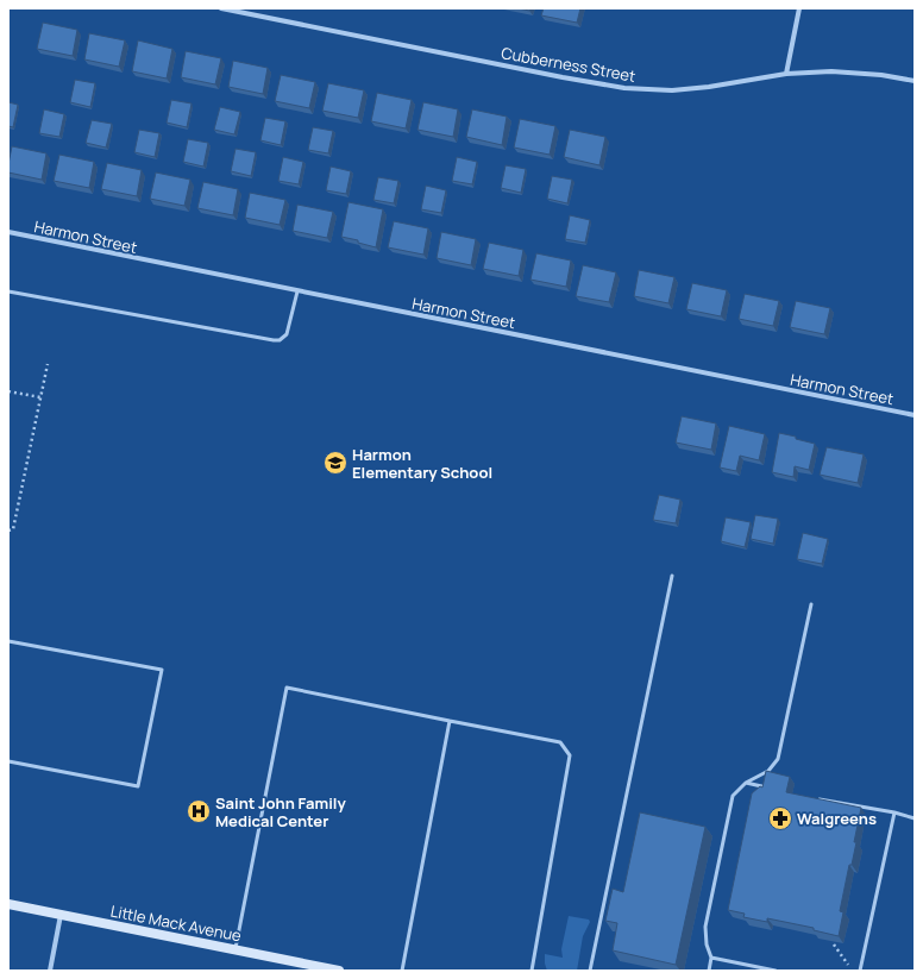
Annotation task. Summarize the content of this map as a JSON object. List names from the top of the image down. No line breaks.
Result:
{"streets":{"main road":["Little Mack Avenue"],"street":["Cubberness Street","Harmon Street"]},"places":{"school or university":["Harmon Elementary School"],"hospital":["Saint John Family Medical Center"],"pharmacy":["Walgreens"]}}
